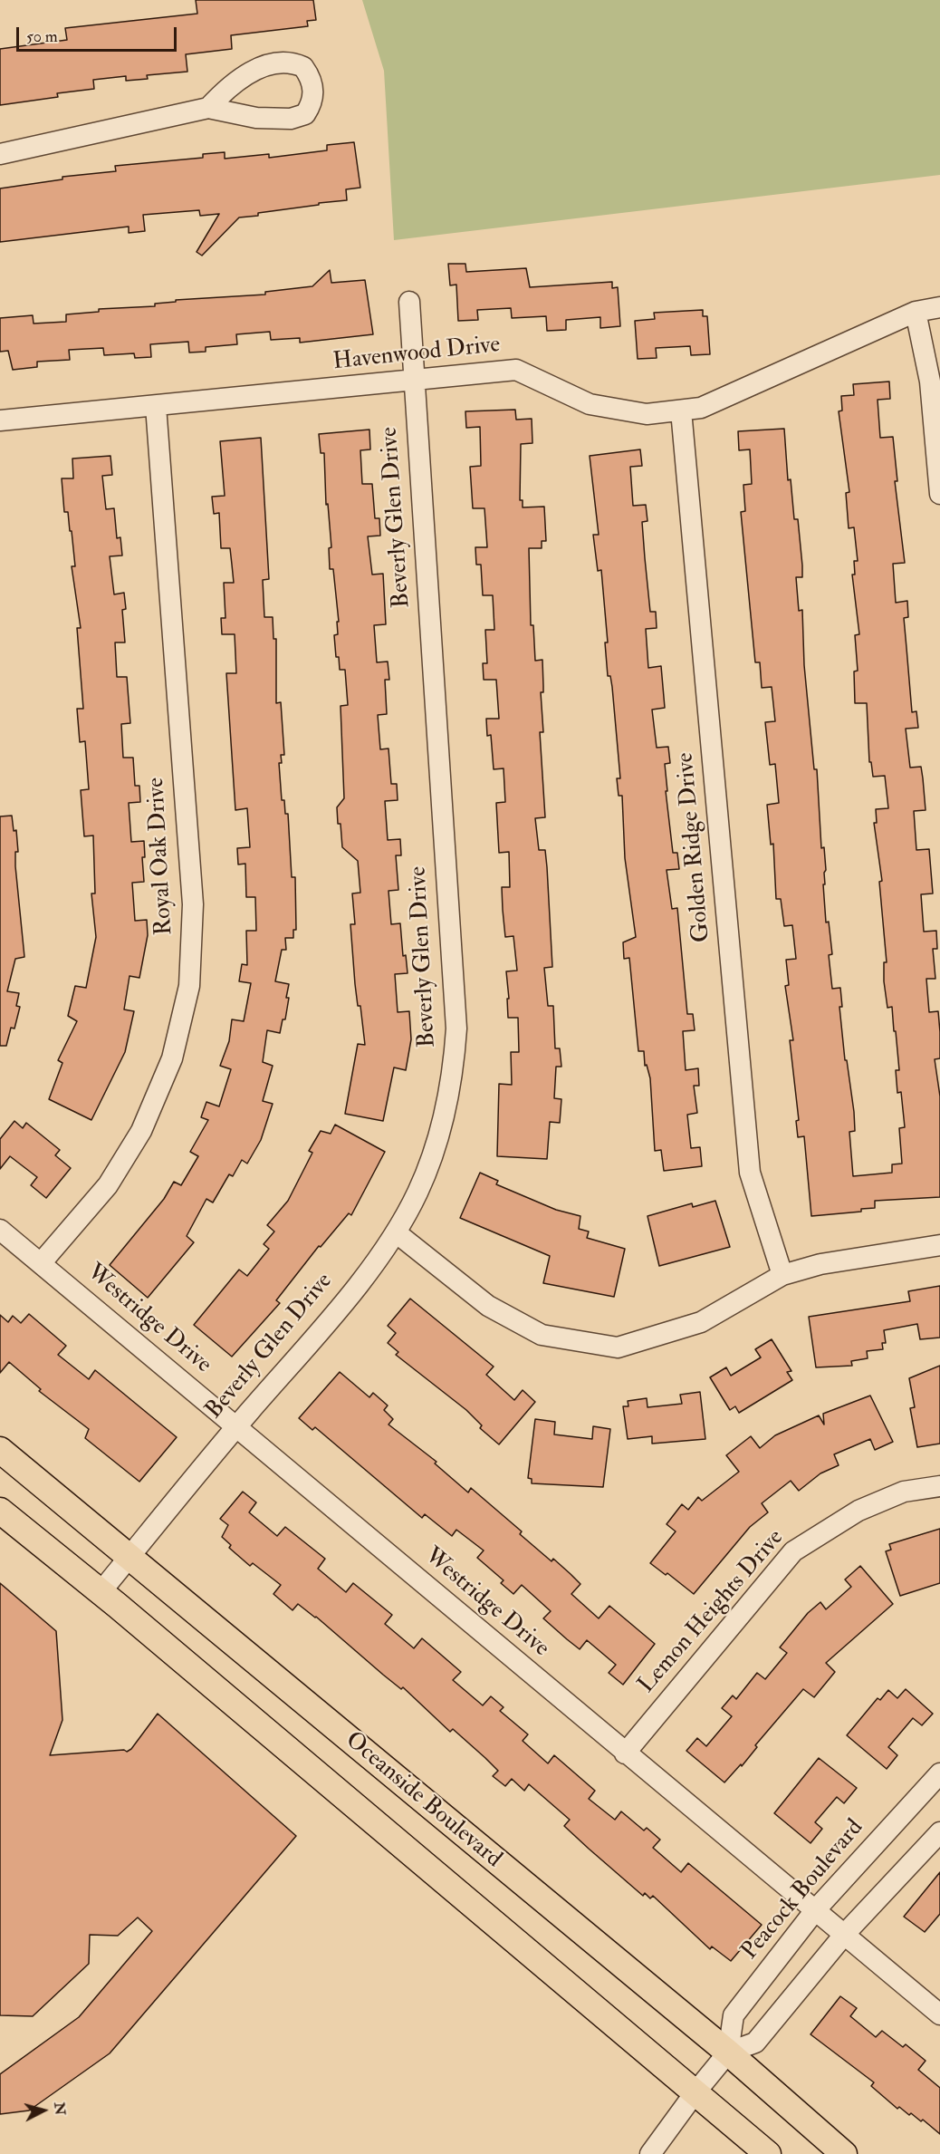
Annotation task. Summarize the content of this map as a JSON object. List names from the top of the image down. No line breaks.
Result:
{"streets":{"main road":["Oceanside Boulevard"],"street":["Havenwood Drive","Beverly Glen Drive","Golden Ridge Drive","Royal Oak Drive","Westridge Drive","Lemon Heights Drive","Peacock Boulevard"]},"crossings":[["Havenwood Drive","Beverly Glen Drive"],["Havenwood Drive","Golden Ridge Drive"],["Havenwood Drive","Royal Oak Drive"],["Beverly Glen Drive","Westridge Drive"],["Beverly Glen Drive","Oceanside Boulevard"],["Royal Oak Drive","Westridge Drive"],["Westridge Drive","Lemon Heights Drive"],["Westridge Drive","Peacock Boulevard"],["Oceanside Boulevard","Peacock Boulevard"]],"scale_bar":"50 m","north":"right"}
